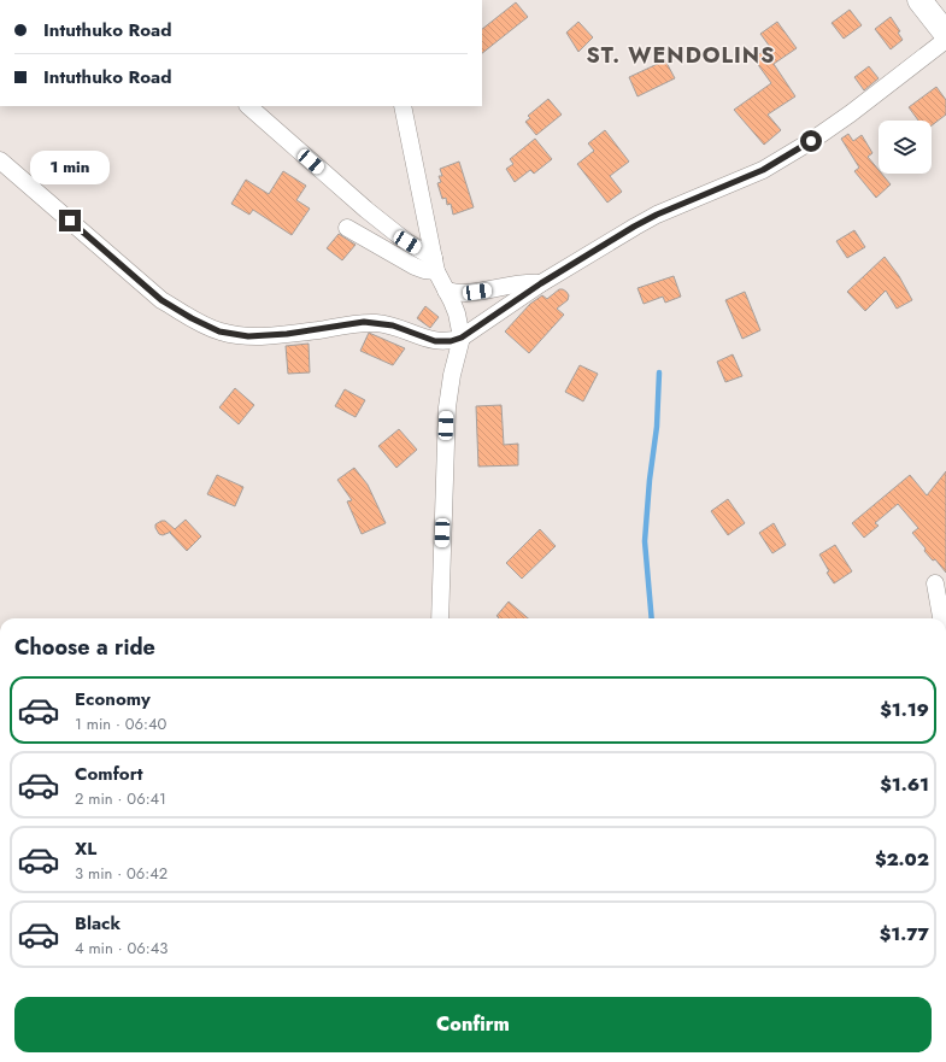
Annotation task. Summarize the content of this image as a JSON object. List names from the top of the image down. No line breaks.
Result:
{"districts":["ST. WENDOLINS"],"page":{"banner":["Intuthuko Road","Intuthuko Road"],"bubble":"1 min","heading":"Choose a ride","list":[{"name":"Economy","note":"1 min · 06:40","value":"$1.19"},{"name":"Comfort","note":"2 min · 06:41","value":"$1.61"},{"name":"XL","note":"3 min · 06:42","value":"$2.02"},{"name":"Black","note":"4 min · 06:43","value":"$1.77"}],"buttons":"Confirm"}}
